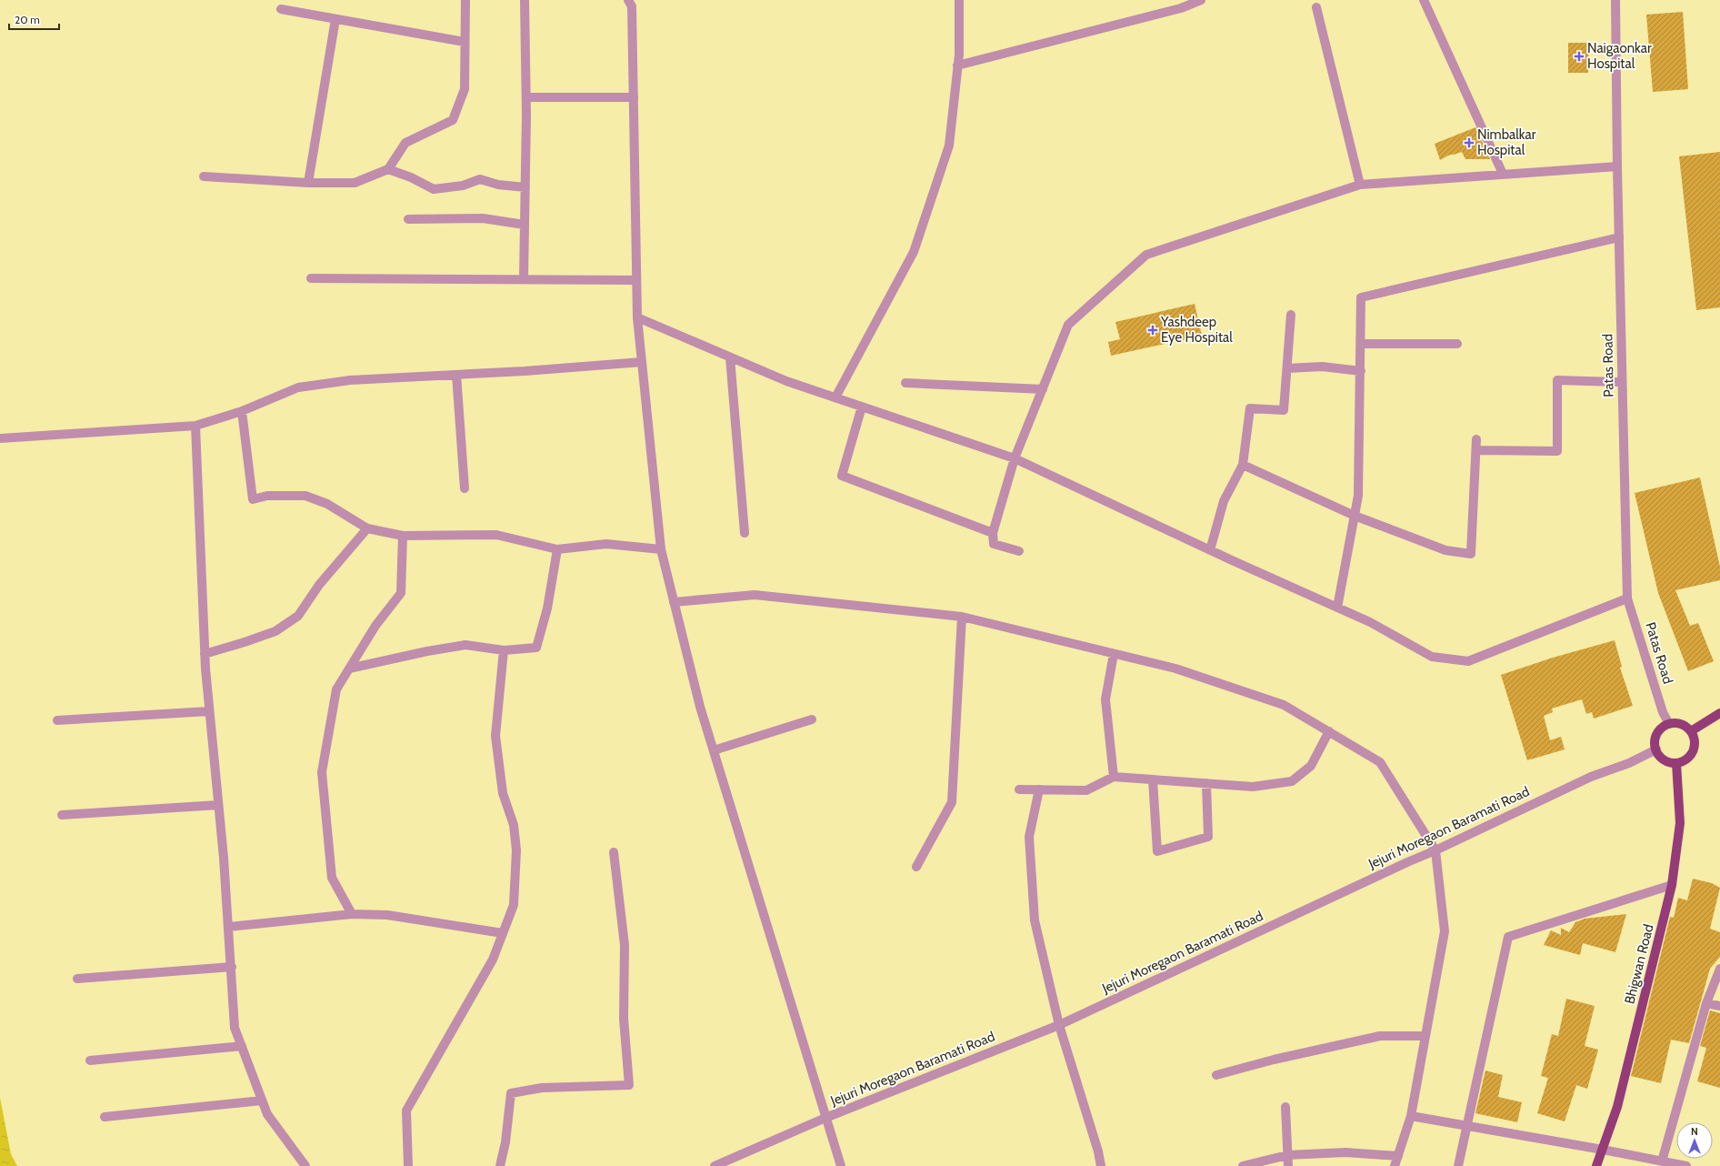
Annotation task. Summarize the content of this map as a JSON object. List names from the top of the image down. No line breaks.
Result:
{"streets":{"main road":["Bhigwan Road"],"street":["Patas Road","Jejuri Moregaon Baramati Road"]},"crossings":[["Patas Road","Jejuri Moregaon Baramati Road"],["Patas Road","Bhigwan Road"],["Jejuri Moregaon Baramati Road","Bhigwan Road"]],"places":{"health":["Naigaonkar Hospital","Nimbalkar Hospital","Yashdeep Eye Hospital"]},"scale_bar":"20 m","north":"top"}
